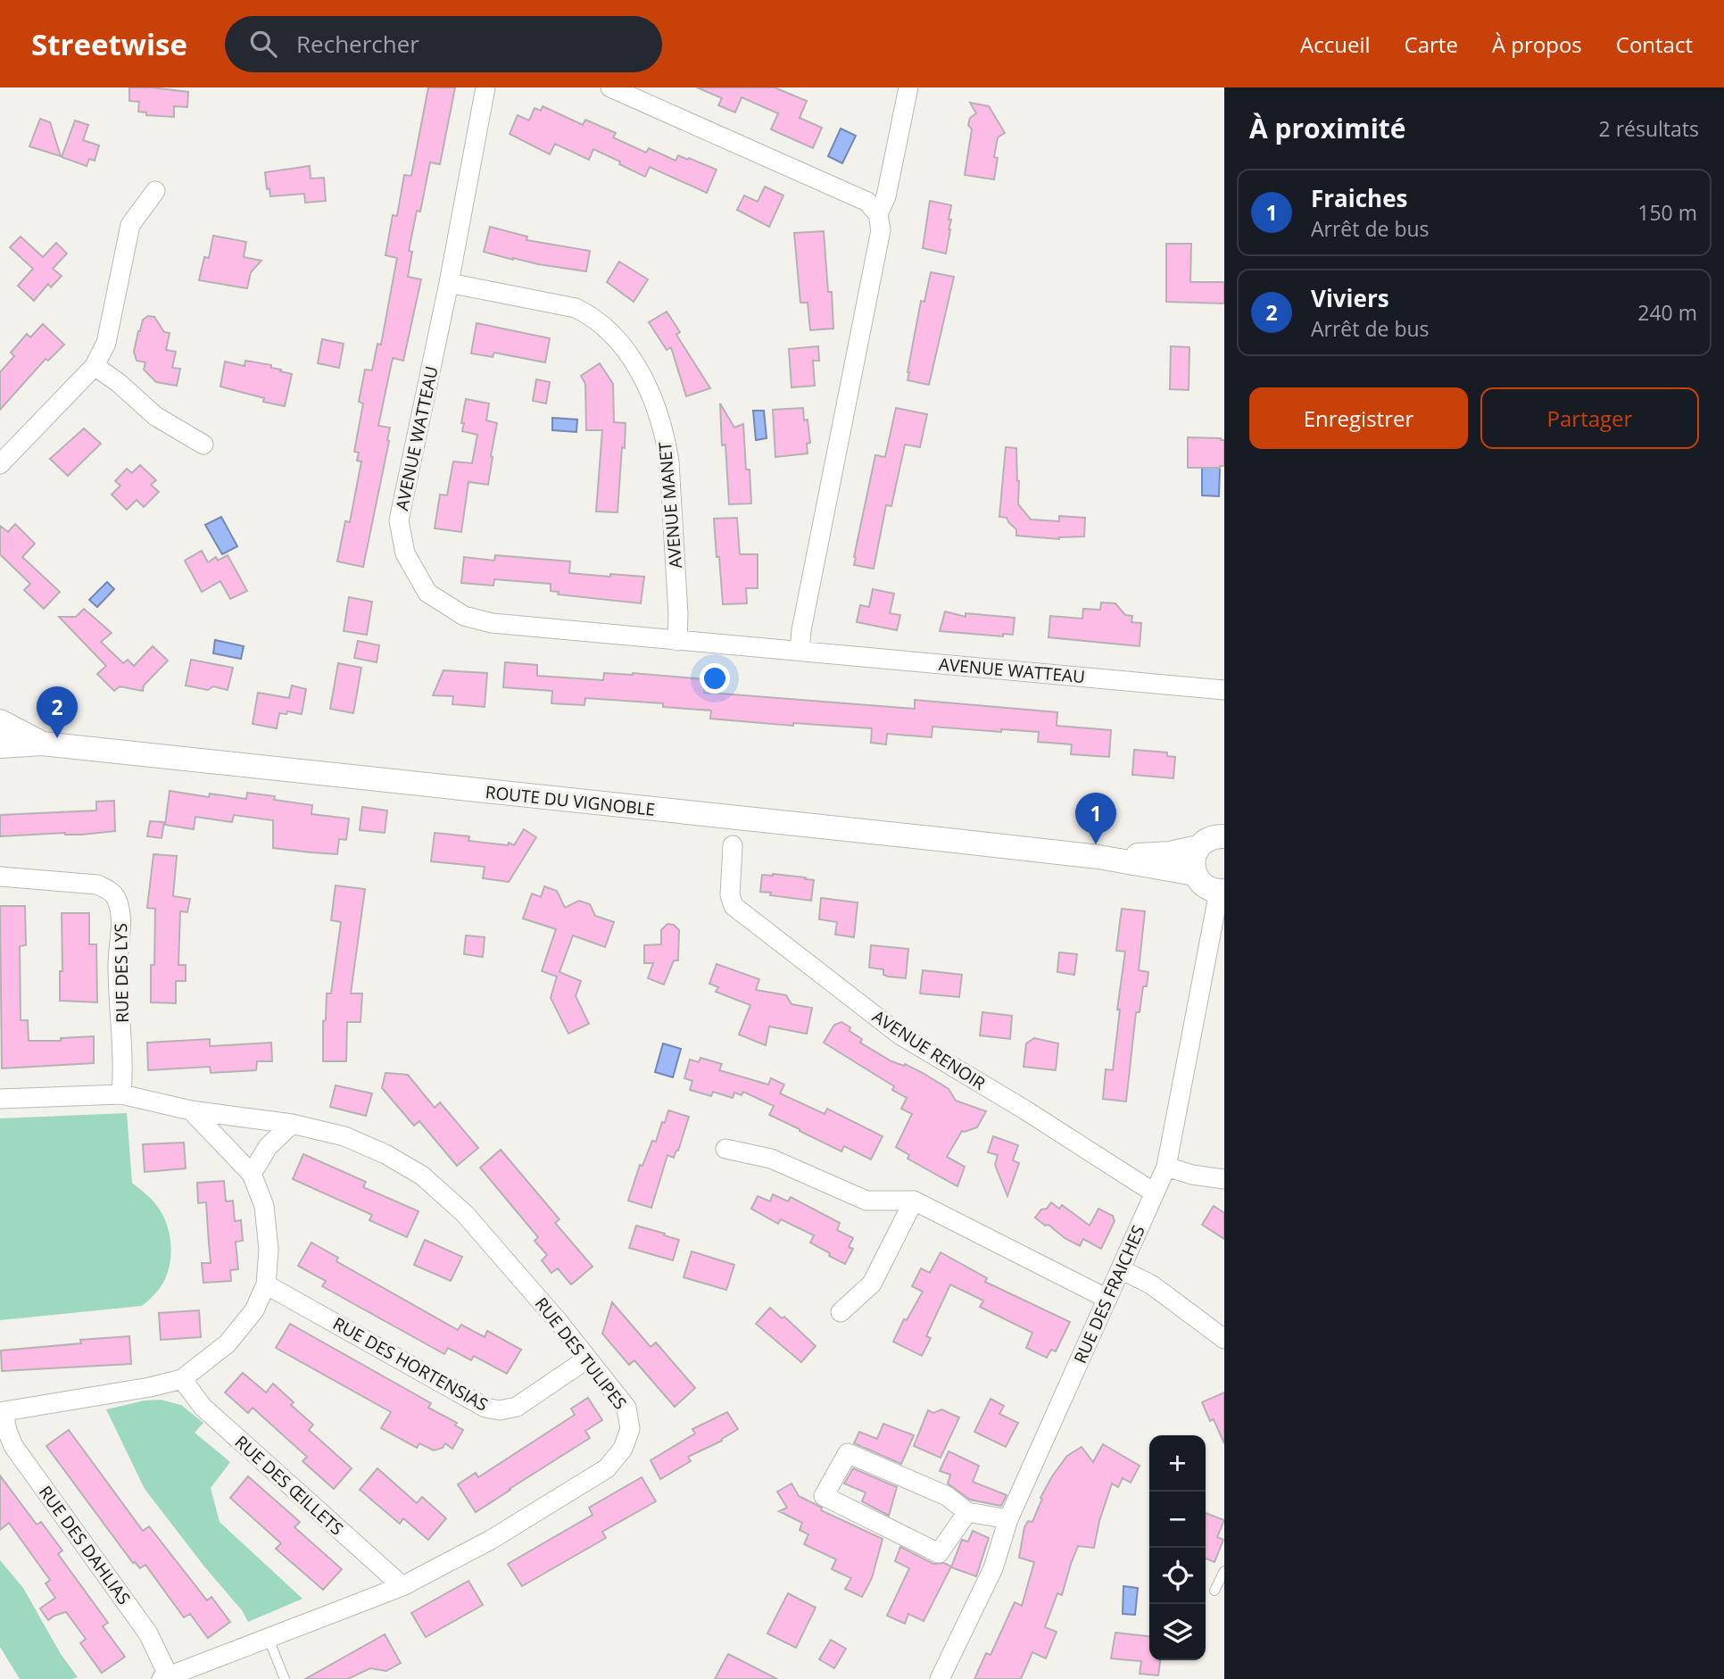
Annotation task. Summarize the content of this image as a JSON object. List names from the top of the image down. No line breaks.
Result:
{"streets":{"street":["AVENUE WATTEAU","AVENUE MANET","ROUTE DU VIGNOBLE","RUE DES LYS","AVENUE RENOIR","RUE DES FRAICHES","RUE DES TULIPES","RUE DES HORTENSIAS","RUE DES ŒILLETS","RUE DES DAHLIAS"]},"crossings":[["AVENUE WATTEAU","AVENUE MANET"],["RUE DES LYS","RUE DES TULIPES"],["AVENUE RENOIR","RUE DES FRAICHES"],["RUE DES TULIPES","RUE DES HORTENSIAS"],["RUE DES TULIPES","RUE DES ŒILLETS"],["RUE DES TULIPES","RUE DES DAHLIAS"]],"page":{"header":"Streetwise","search":"Rechercher","nav":["Accueil","Carte","À propos","Contact"],"heading":["À proximité","2 résultats"],"list":[{"mark":"1","name":"Fraiches","note":"Arrêt de bus","value":"150 m"},{"mark":"2","name":"Viviers","note":"Arrêt de bus","value":"240 m"}],"buttons":["Enregistrer","Partager"],"pins":["2","1"],"map_buttons":["+","−"]}}
